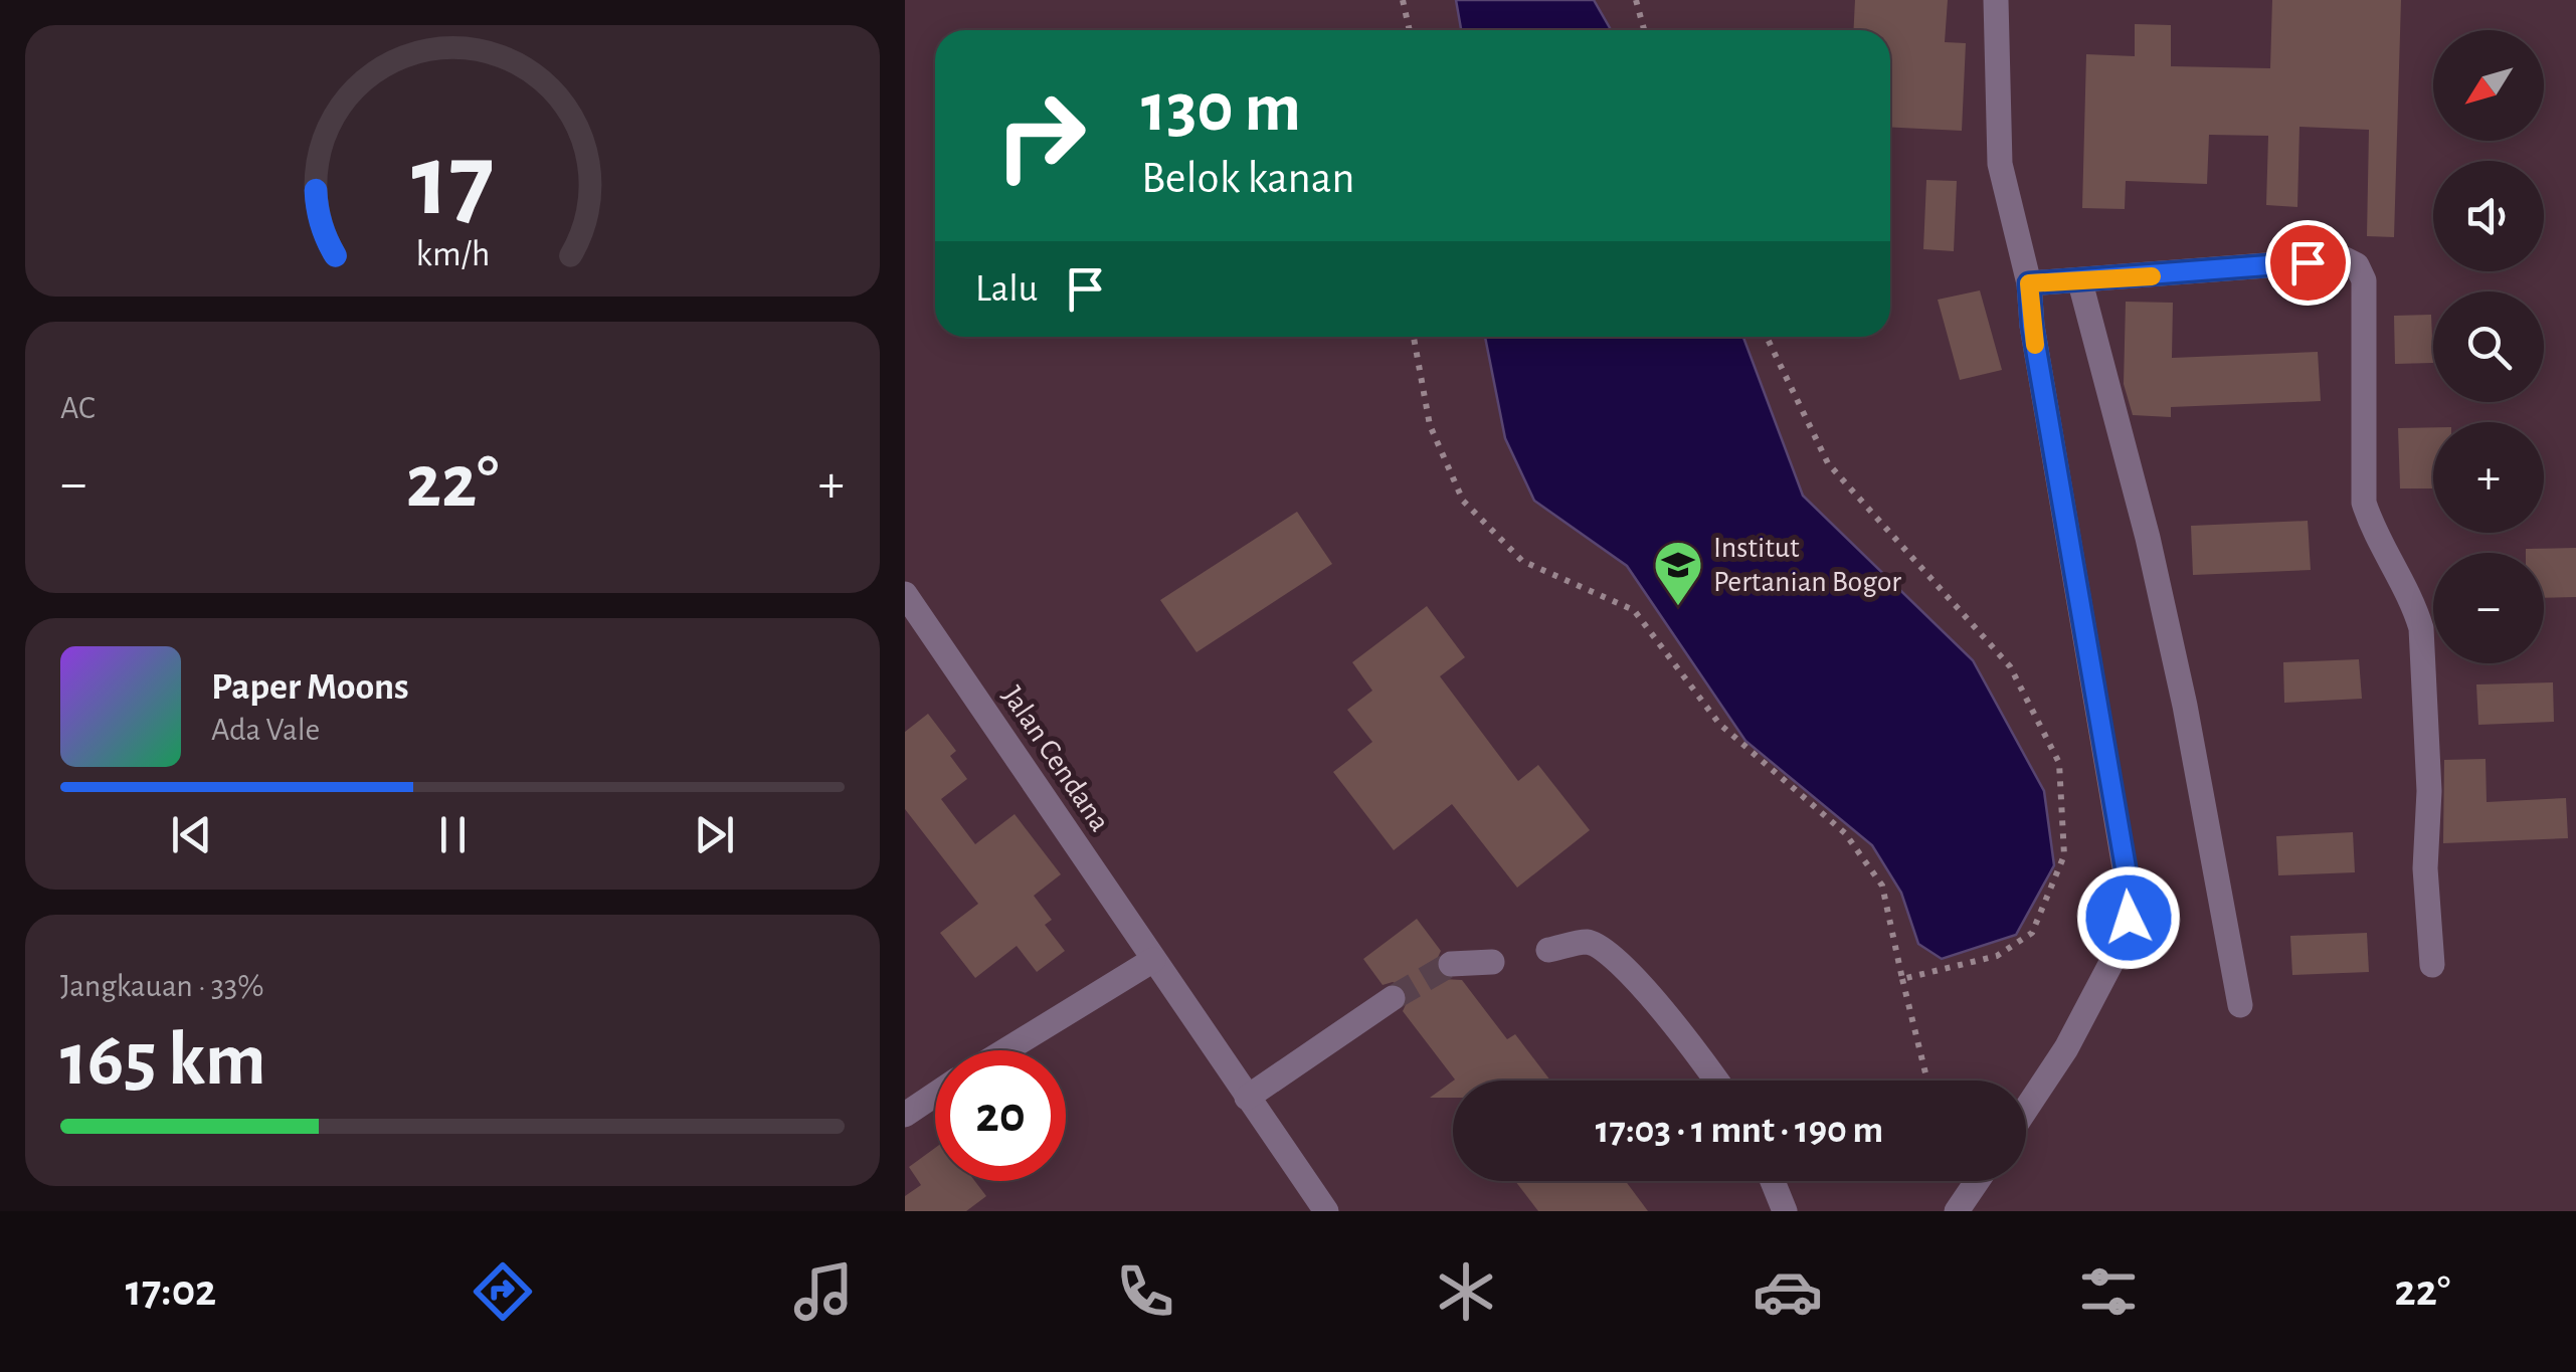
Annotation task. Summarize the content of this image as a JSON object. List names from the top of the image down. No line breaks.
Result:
{"streets":{"lane":["Jalan Cendana"]},"places":{"school or university":["Institut Pertanian Bogor"]},"north":"bottom left","page":{"map_buttons":["+","−"],"turn":["130 m","Belok kanan"],"then":"Lalu","tile":["AC",["Jangkauan · 33%","165 km"]],"heat":["−","22°","+"],"song":["Paper Moons","Ada Vale"],"limit":"20","trip":"17:03 · 1 mnt · 190 m","tabs":["17:02","22°"],"gauge":["17","km/h"]}}
